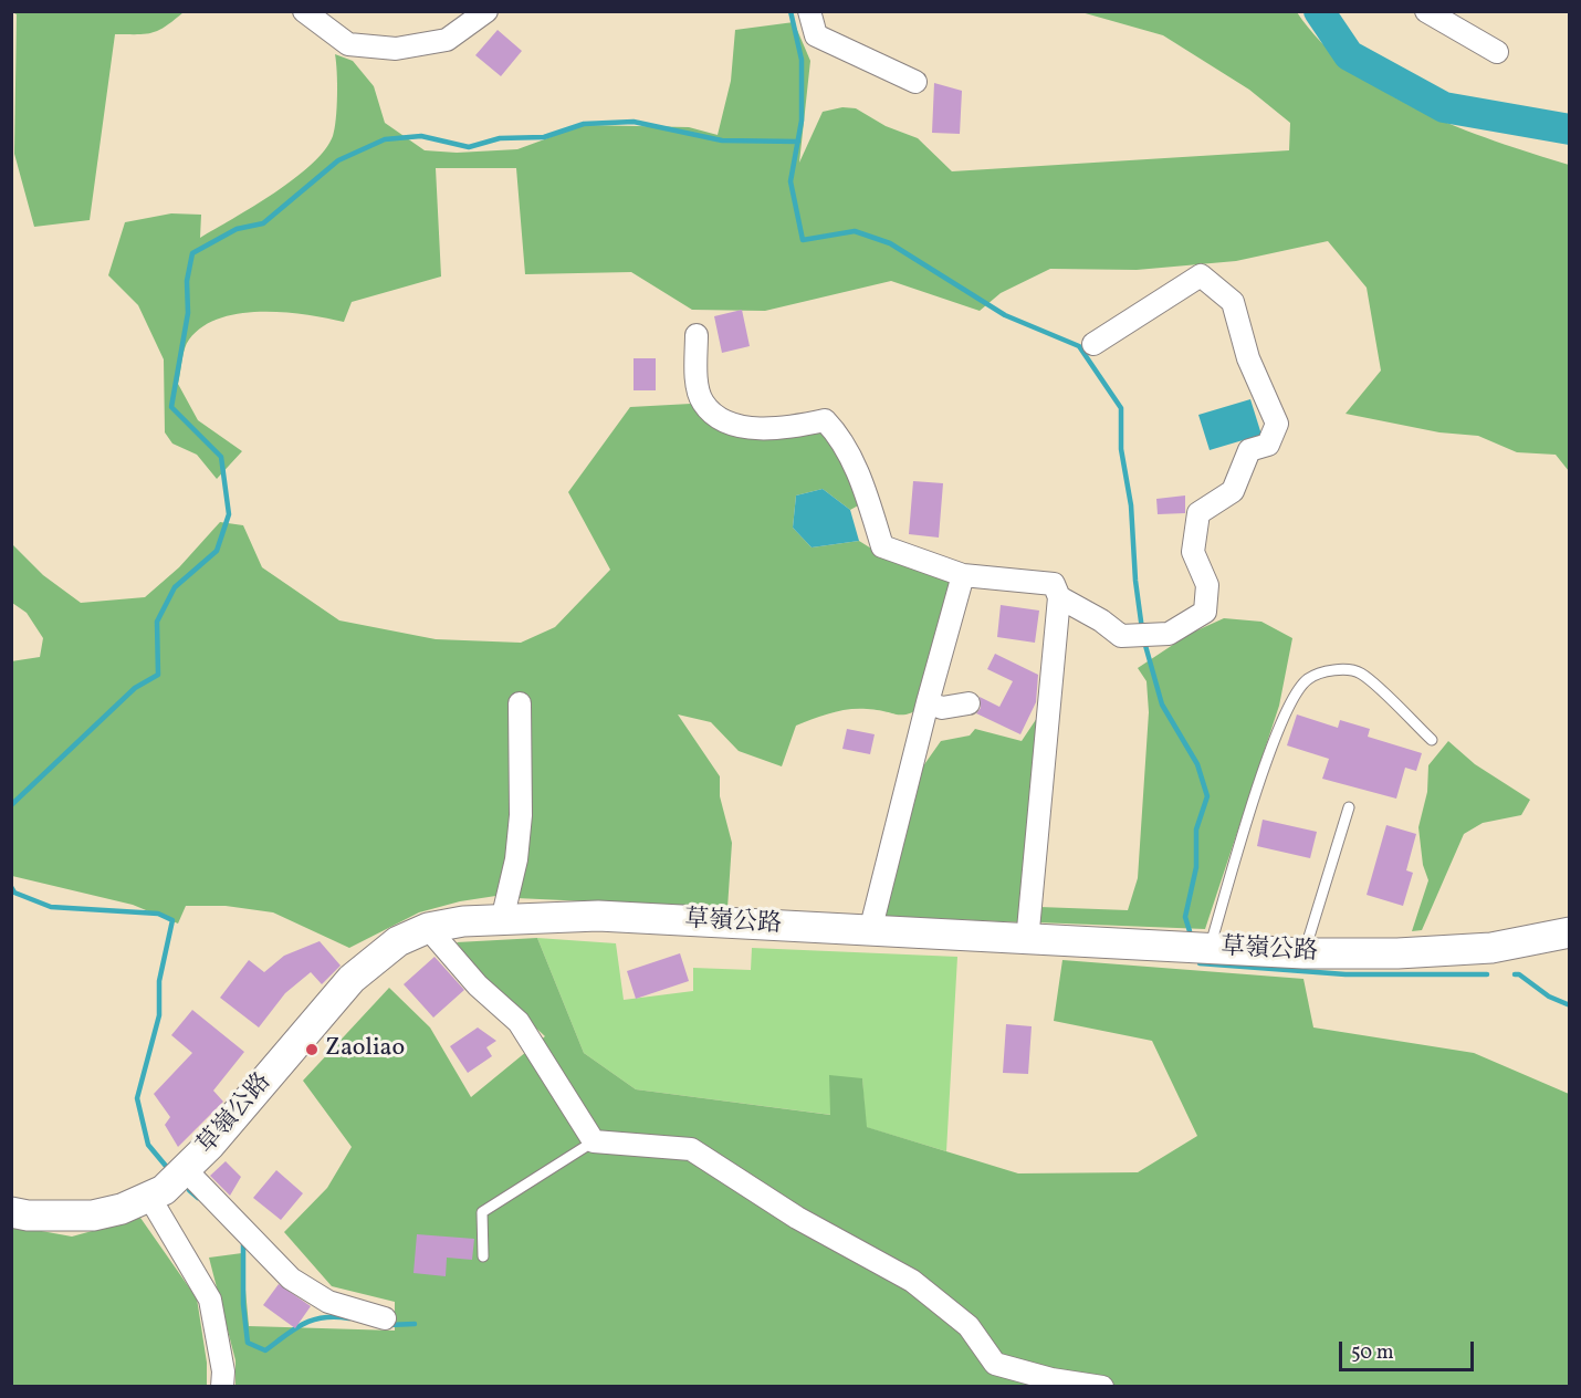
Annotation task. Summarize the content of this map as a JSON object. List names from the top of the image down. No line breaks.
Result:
{"streets":{"main road":["草嶺公路"]},"places":["Zaoliao"],"scale_bar":"50 m"}
